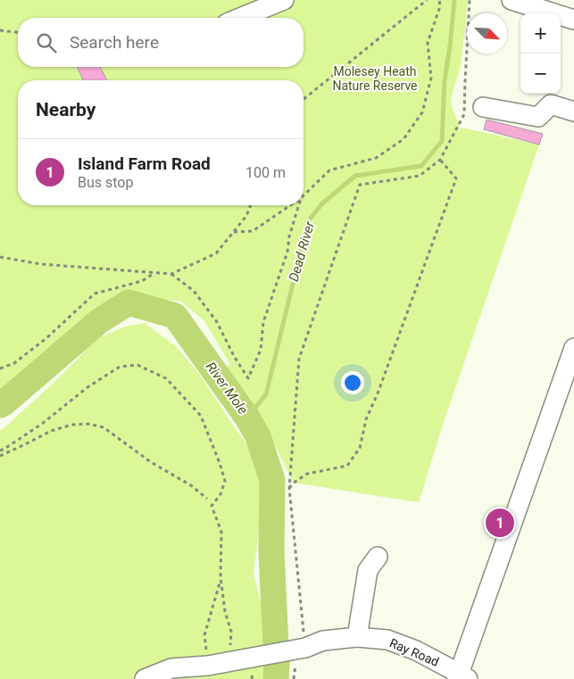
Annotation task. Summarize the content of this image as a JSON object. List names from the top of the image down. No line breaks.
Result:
{"streets":{"street":["Ray Road"]},"water":["Dead River","River Mole"],"parks":["Molesey Heath Nature Reserve"],"north":"bottom right","page":{"map_buttons":["+","−"],"search":"Search here","heading":"Nearby","list":[{"mark":"1","name":"Island Farm Road","note":"Bus stop","value":"100 m"}],"pins":"1"}}
